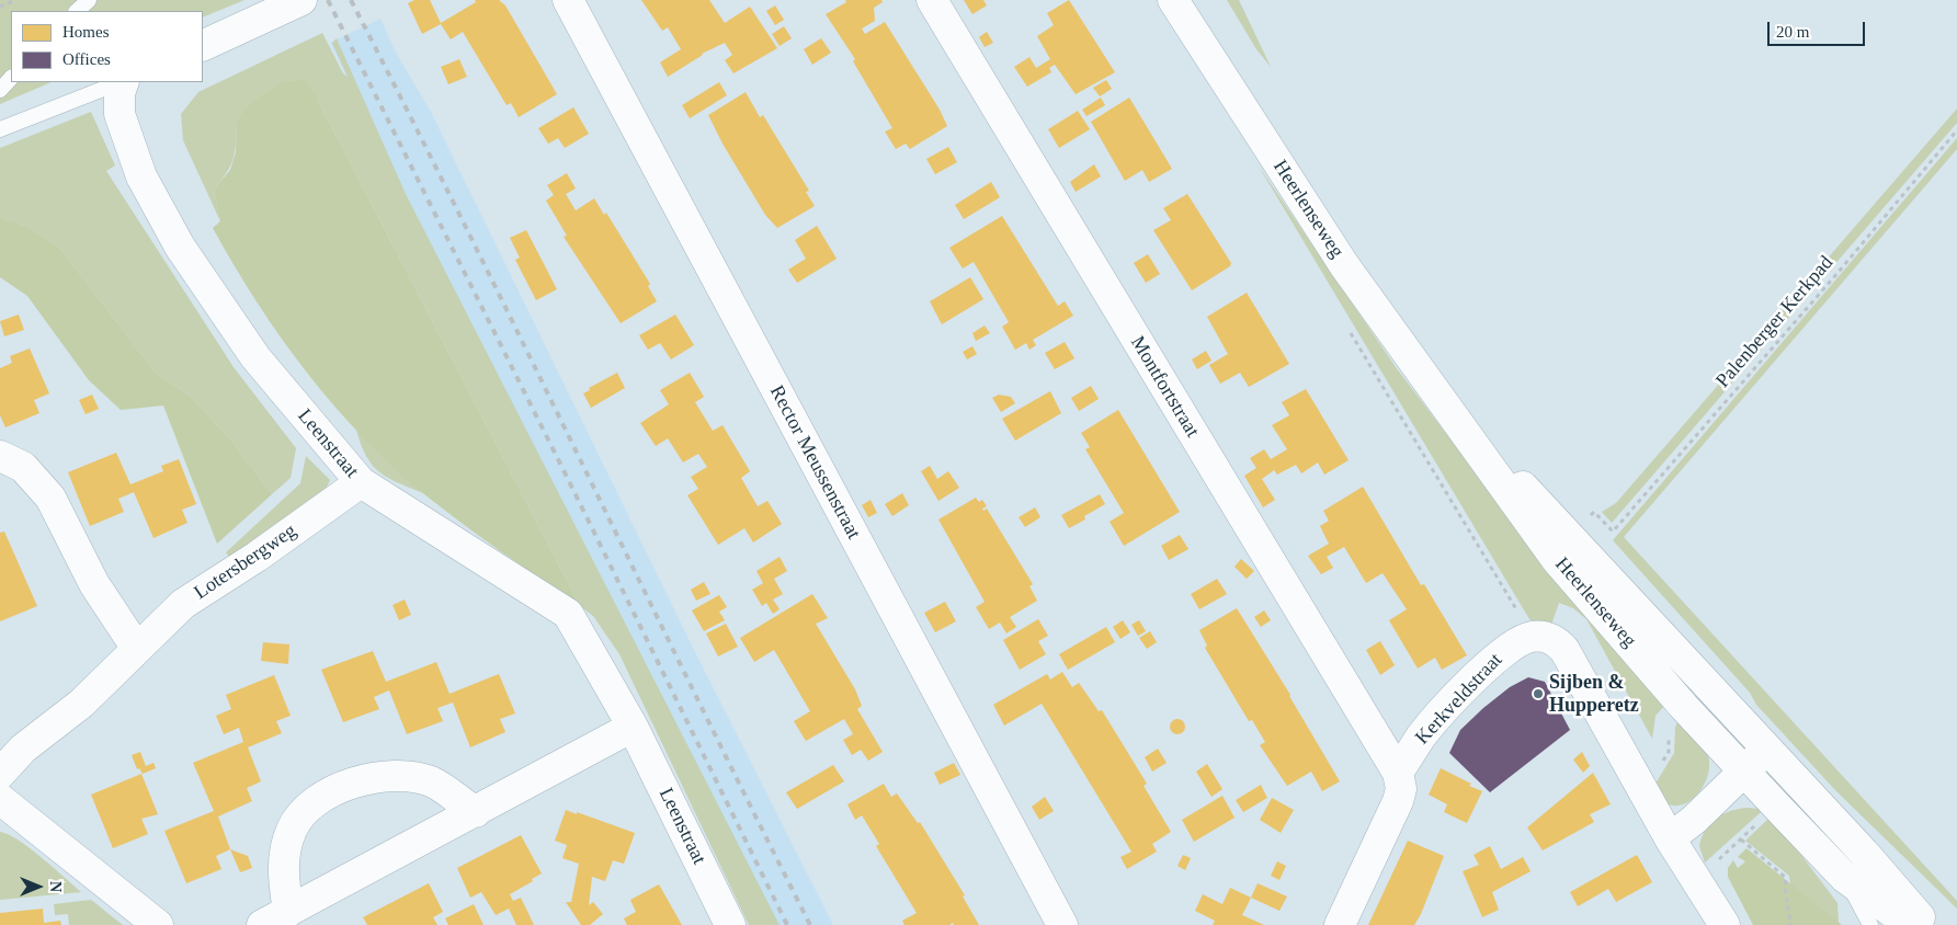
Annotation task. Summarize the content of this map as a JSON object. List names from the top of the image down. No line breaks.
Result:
{"streets":{"street":["Heerlenseweg","Montfortstraat","Leenstraat","Rector Meussenstraat","Lotersbergweg","Kerkveldstraat"],"path":["Palenberger Kerkpad"]},"crossings":[["Montfortstraat","Kerkveldstraat"],["Leenstraat","Lotersbergweg"]],"places":["Sijben & Hupperetz"],"legend":["Homes","Offices"],"scale_bar":"20 m","north":"right"}
